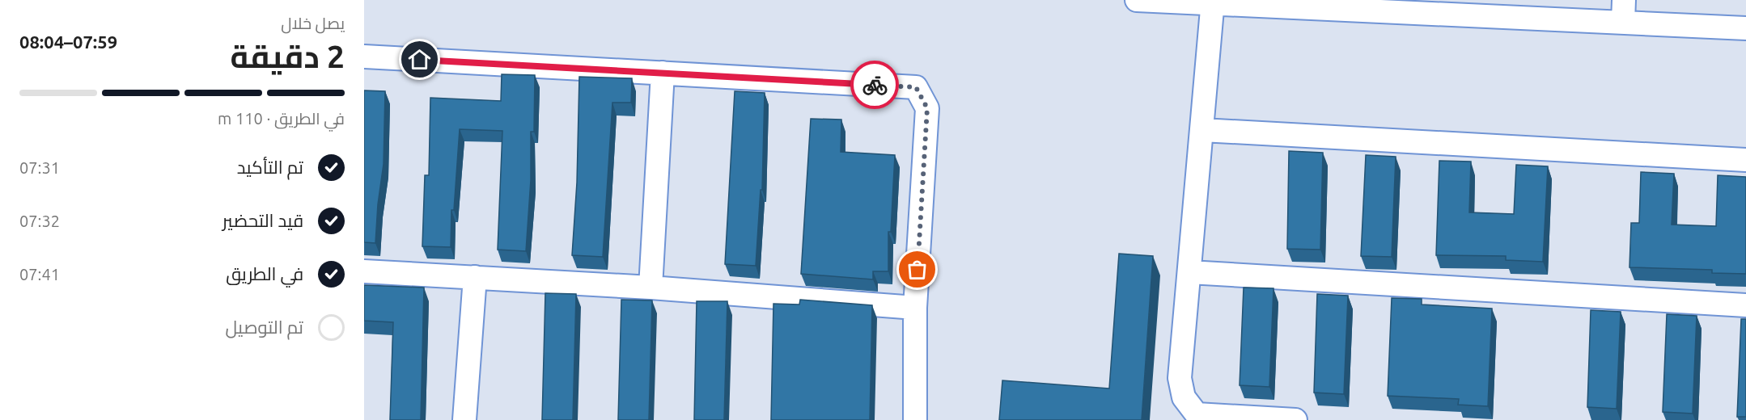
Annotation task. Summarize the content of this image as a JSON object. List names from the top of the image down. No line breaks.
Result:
{"page":{"heading":["2 دقيقة","يصل خلال","07:59–08:04"],"bar":"في الطريق · 110 m","list":[["تم التأكيد","07:31"],["قيد التحضير","07:32"],["في الطريق","07:41"],"تم التوصيل"]}}
